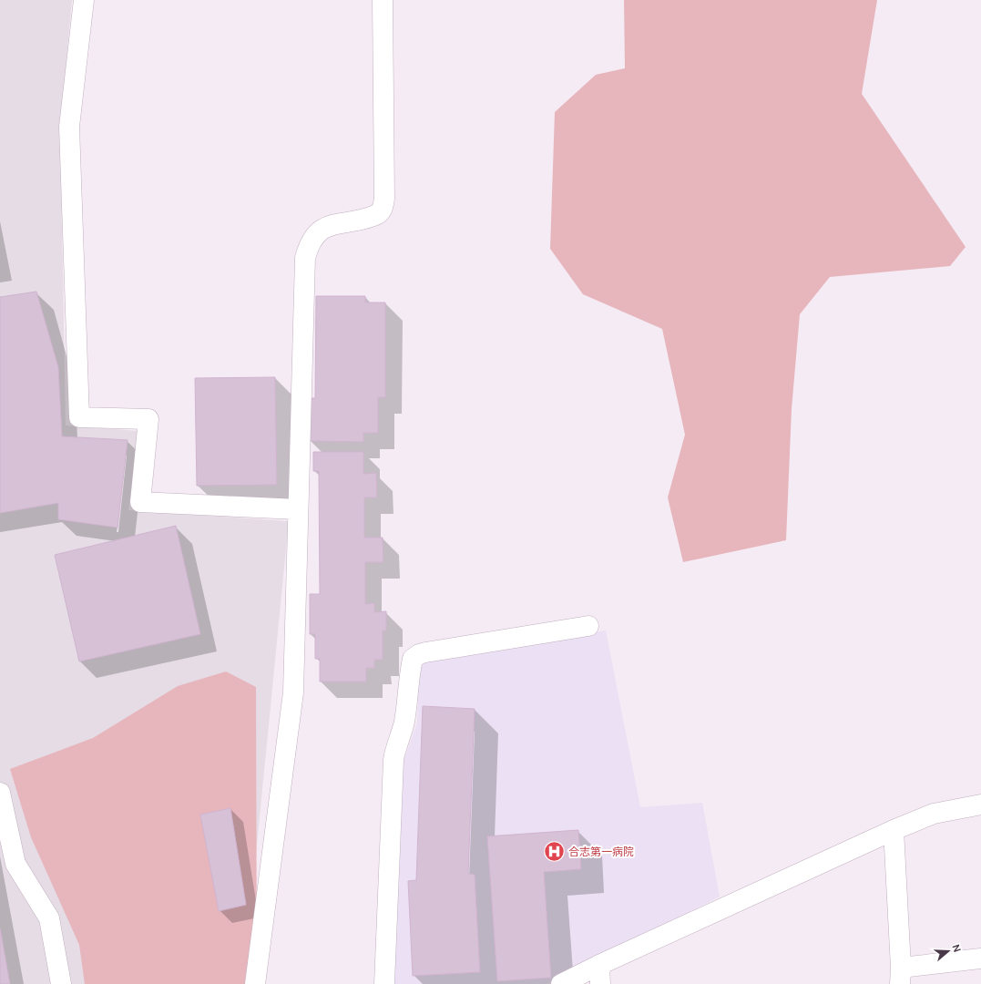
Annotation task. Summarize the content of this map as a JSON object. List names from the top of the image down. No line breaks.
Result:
{"places":{"hospital":["合志第一病院"]},"north":"right"}
